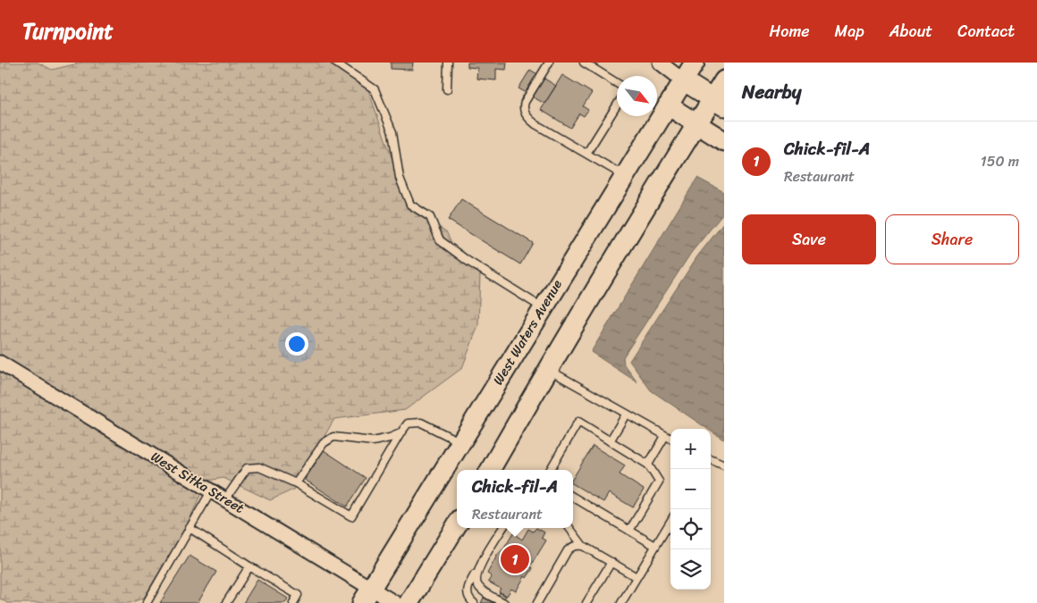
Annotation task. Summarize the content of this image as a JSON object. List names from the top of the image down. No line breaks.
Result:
{"streets":{"main road":["West Waters Avenue"],"street":["West Sitka Street"]},"crossings":[["West Waters Avenue","West Sitka Street"]],"north":"bottom right","page":{"header":"Turnpoint","nav":["Home","Map","About","Contact"],"heading":"Nearby","list":[{"mark":"1","name":"Chick-fil-A","note":"Restaurant","value":"150 m"}],"buttons":["Save","Share"],"map_buttons":["+","−"],"popup":["Chick-fil-A","Restaurant"],"pins":"1"}}
